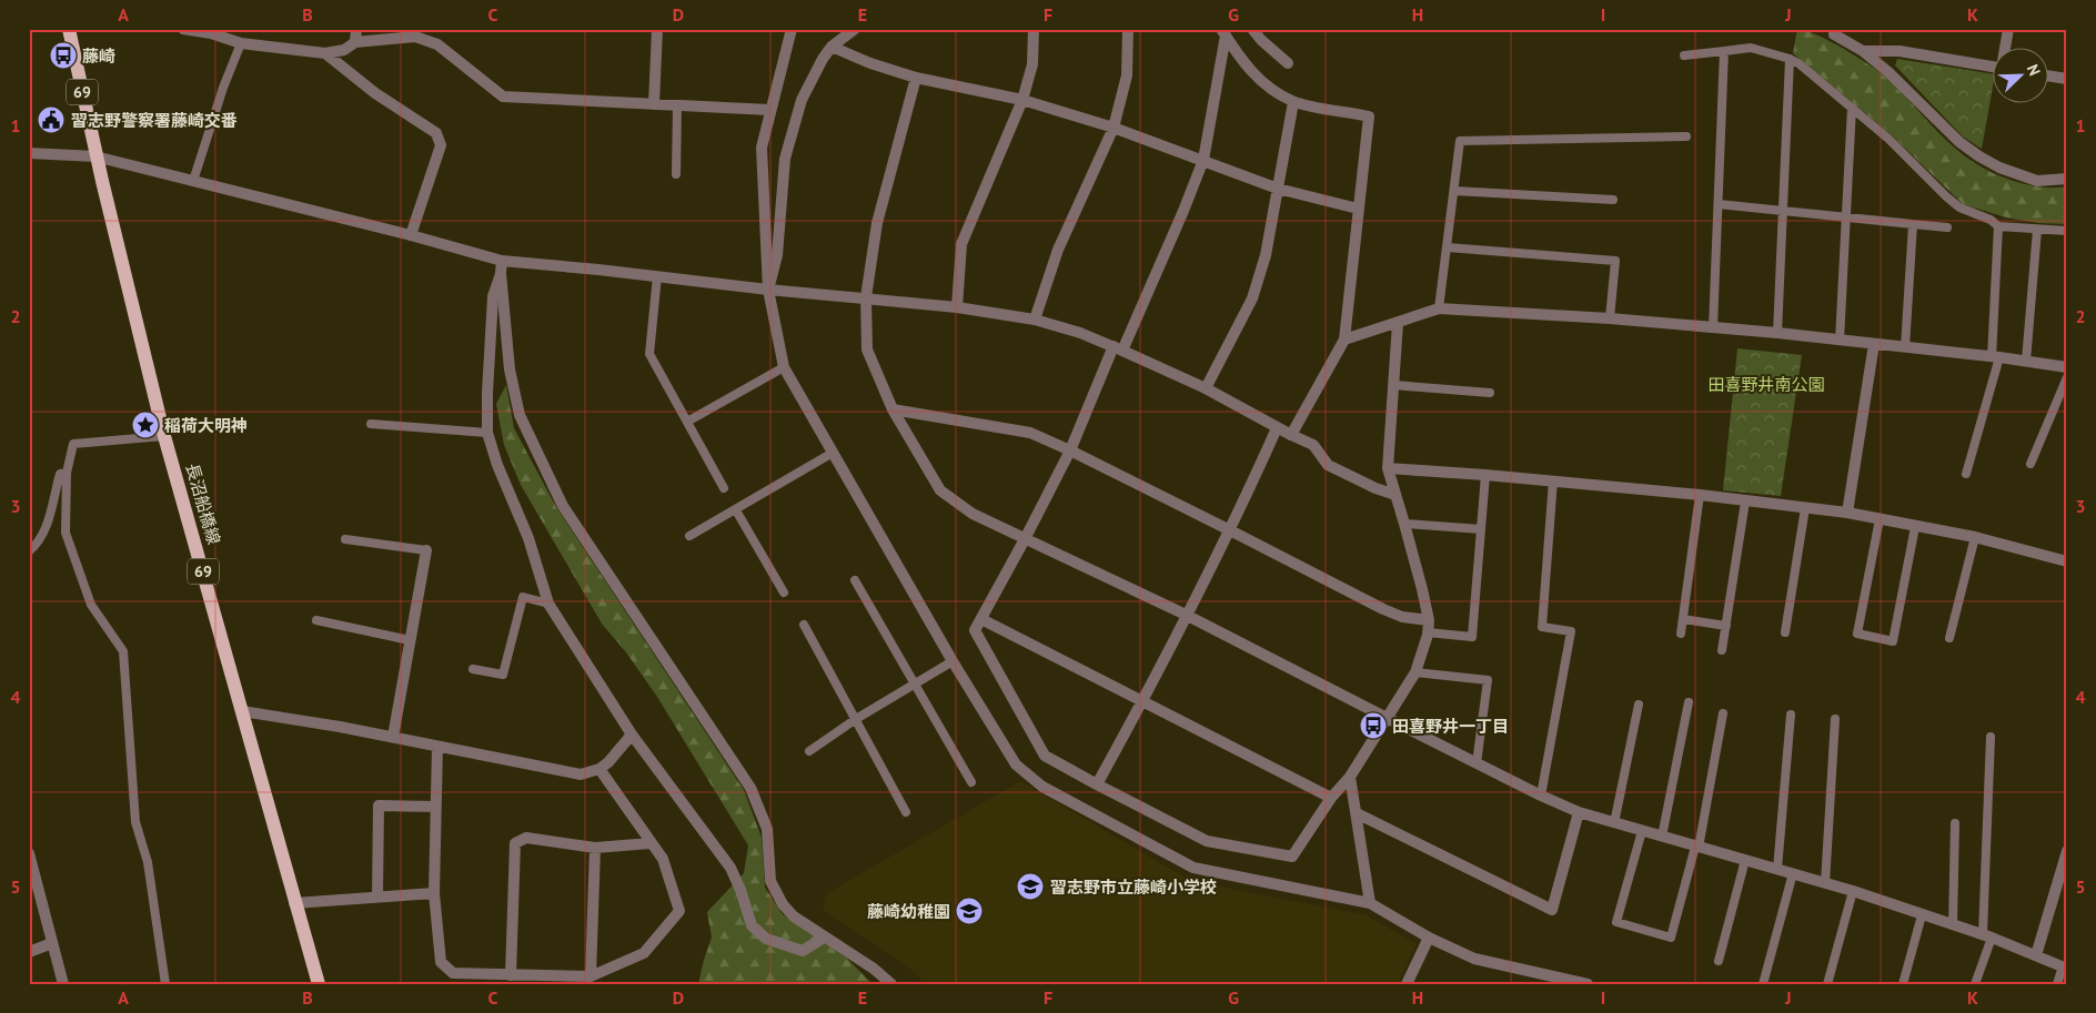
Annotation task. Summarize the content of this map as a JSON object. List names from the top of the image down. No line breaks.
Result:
{"streets":{"main road":["69","長沼船橋線"]},"parks":["田喜野井南公園"],"places":{"bus stop":["藤崎","田喜野井一丁目"],"public building":["習志野警察署藤崎交番"],"place":["稲荷大明神"],"school or university":["習志野市立藤崎小学校","藤崎幼稚園"]},"north":"top right","grid":{"columns":["A","B","C","D","E","F","G","H","I","J","K"],"rows":["1","2","3","4","5"]}}
